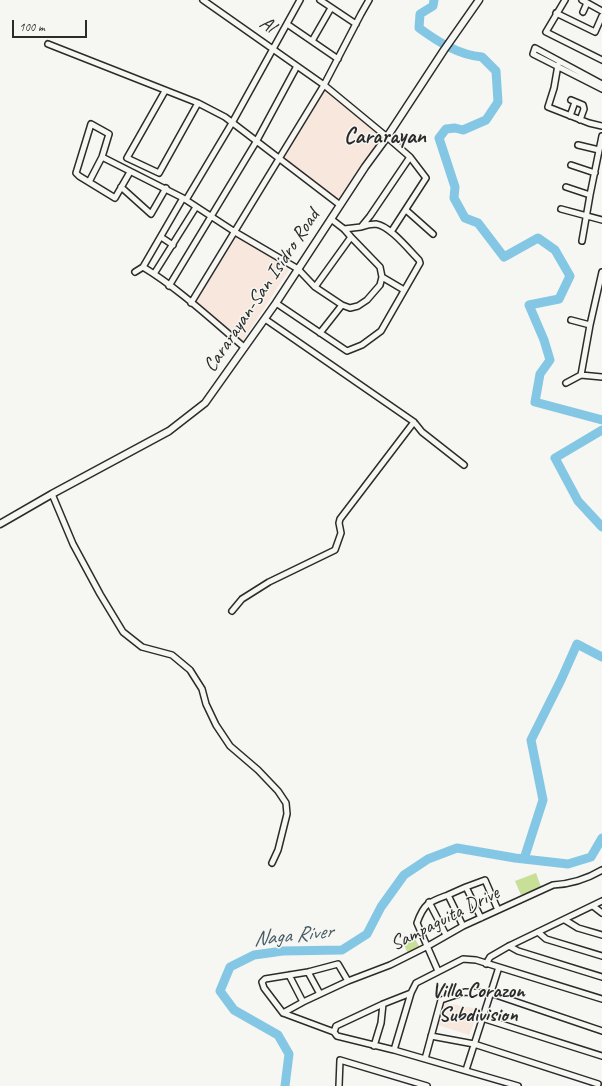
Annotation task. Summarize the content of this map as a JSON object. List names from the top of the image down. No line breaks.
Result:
{"streets":{"main road":["Cararayan-San Isidro Road"],"street":["Al","Sampaguita Drive"]},"crossings":[["Al","Cararayan-San Isidro Road"]],"districts":["Cararayan","Villa Corazon Subdivision"],"water":["Naga River"],"scale_bar":"100 m"}
